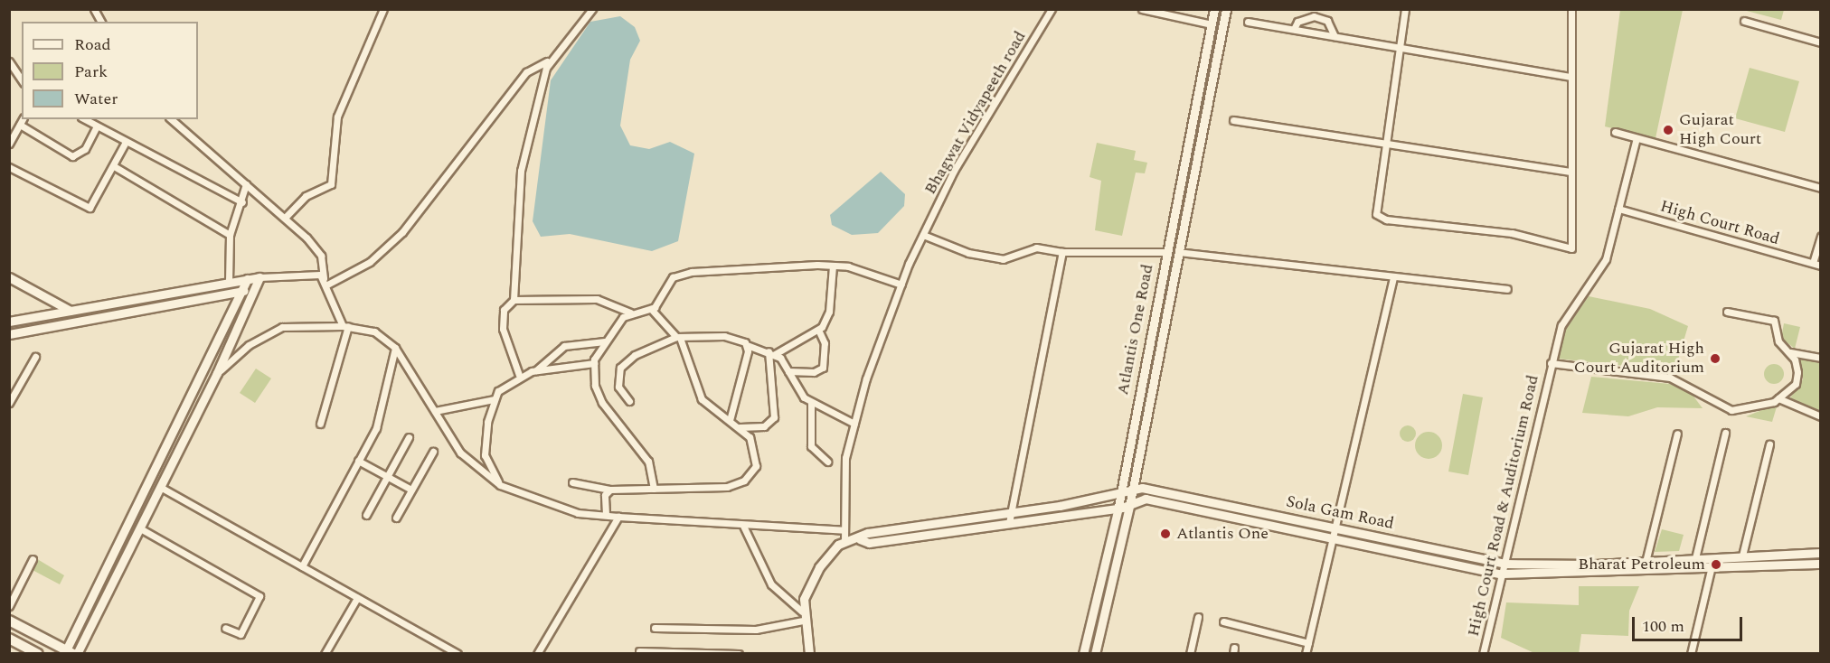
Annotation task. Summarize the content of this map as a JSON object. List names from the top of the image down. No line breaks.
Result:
{"streets":{"street":["Bhagwat Vidyapeeth road","High Court Road","Atlantis One Road","High Court Road & Auditorium Road","Sola Gam Road"]},"crossings":[["Bhagwat Vidyapeeth road","Sola Gam Road"],["Atlantis One Road","Sola Gam Road"],["High Court Road & Auditorium Road","Sola Gam Road"]],"places":["Gujarat High Court","Gujarat High Court Auditorium","Atlantis One","Bharat Petroleum"],"legend":["Road","Park","Water"],"scale_bar":"100 m"}
